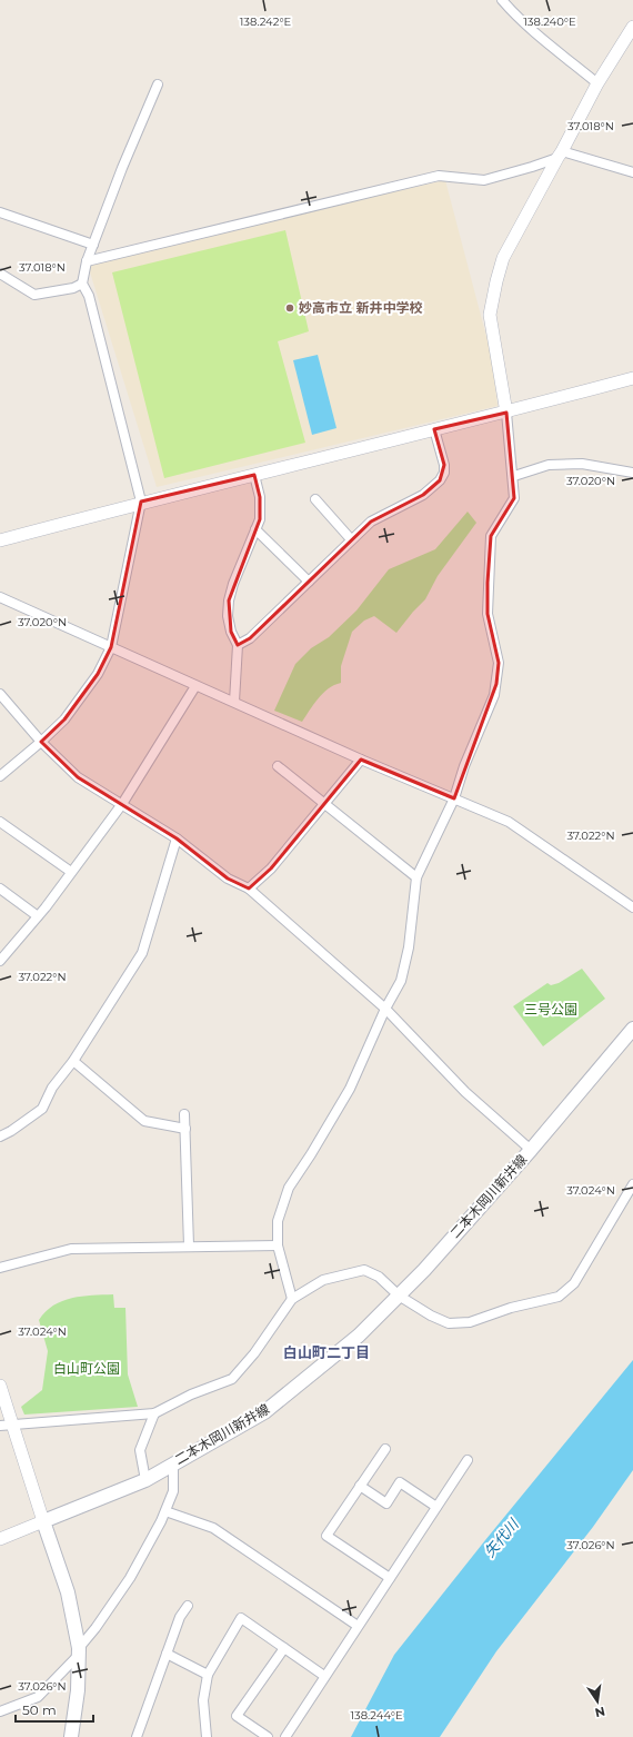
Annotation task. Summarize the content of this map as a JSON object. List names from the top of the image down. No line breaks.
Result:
{"streets":{"main road":["二本木岡川新井線"]},"districts":["白山町二丁目"],"water":["矢代川"],"parks":["三号公園","白山町公園"],"places":["妙高市立 新井中学校"],"scale_bar":"50 m","north":"bottom","coordinates":["138.242°E","138.240°E","37.018°N","37.020°N","37.022°N","37.024°N","37.026°N","138.244°E"]}
